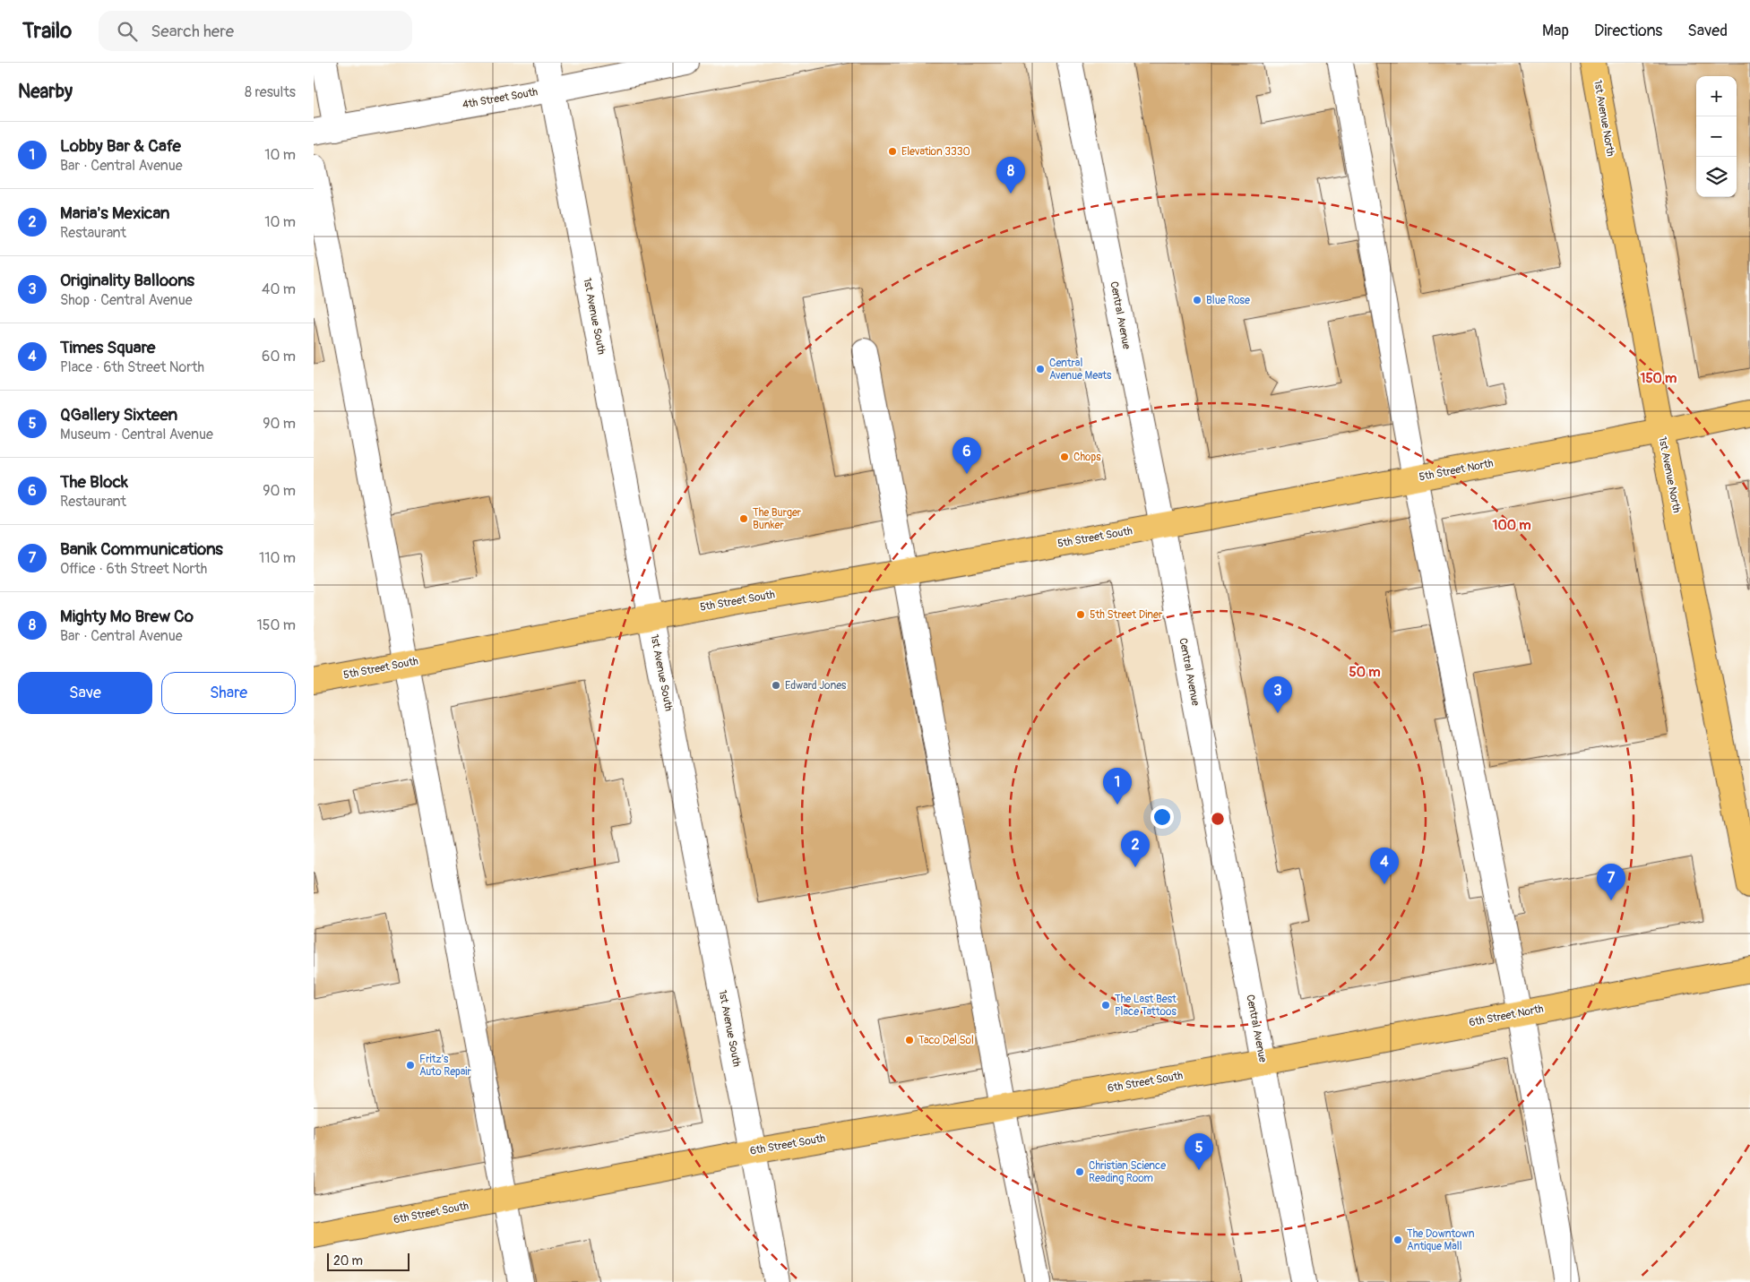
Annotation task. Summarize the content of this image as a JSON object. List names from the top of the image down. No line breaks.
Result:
{"streets":{"main road":["1st Avenue North","5th Street North","5th Street South","6th Street North","6th Street South"],"street":["4th Street South","Central Avenue","1st Avenue South"]},"crossings":[["4th Street South","1st Avenue South"],["1st Avenue North","5th Street North"],["Central Avenue","5th Street North"],["Central Avenue","5th Street South"],["Central Avenue","6th Street North"],["Central Avenue","6th Street South"],["1st Avenue South","5th Street South"],["1st Avenue South","6th Street South"],["5th Street North","5th Street South"],["6th Street North","6th Street South"]],"places":["Elevation 3330","Blue Rose","Central Avenue Meats","Chops","The Burger Bunker","5th Street Diner","Edward Jones","The Last Best Place Tattoos","Taco Del Sol","Fritz's Auto Repair","Christian Science Reading Room","The Downtown Antique Mall"],"scale_bar":"20 m","page":{"header":"Trailo","search":"Search here","nav":["Map","Directions","Saved"],"heading":["Nearby","8 results"],"map_buttons":["+","−"],"list":[{"mark":"1","name":"Lobby Bar & Cafe","note":"Bar · Central Avenue","value":"10 m"},{"mark":"2","name":"Maria's Mexican","note":"Restaurant","value":"10 m"},{"mark":"3","name":"Originality Balloons","note":"Shop · Central Avenue","value":"40 m"},{"mark":"4","name":"Times Square","note":"Place · 6th Street North","value":"60 m"},{"mark":"5","name":"QGallery Sixteen","note":"Museum · Central Avenue","value":"90 m"},{"mark":"6","name":"The Block","note":"Restaurant","value":"90 m"},{"mark":"7","name":"Banik Communications","note":"Office · 6th Street North","value":"110 m"},{"mark":"8","name":"Mighty Mo Brew Co","note":"Bar · Central Avenue","value":"150 m"}],"pins":["8","6","3","1","2","4","7","5"],"buttons":["Save","Share"],"scale":"20 m"},"rings":["150 m","100 m","50 m"]}
